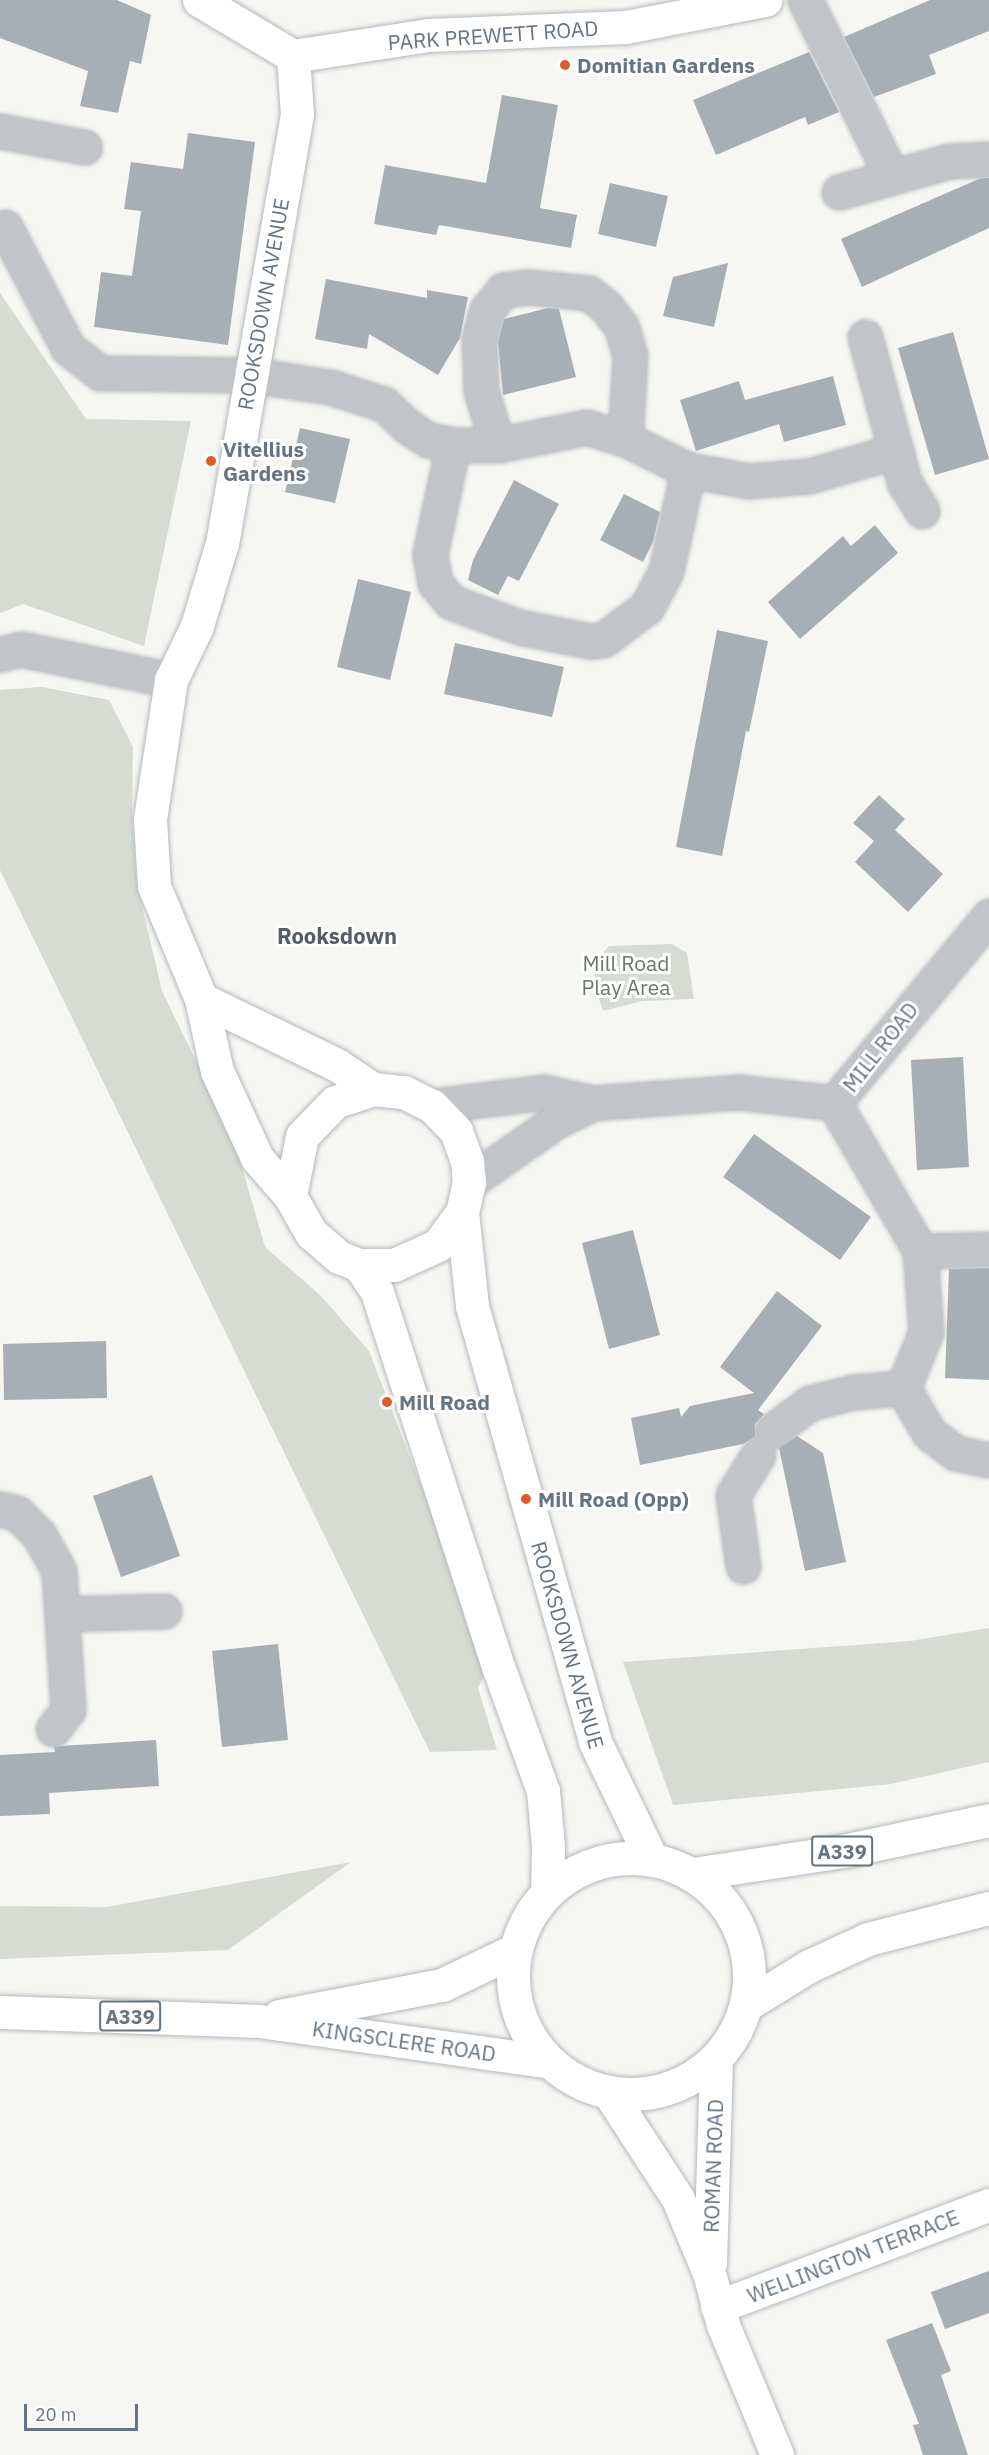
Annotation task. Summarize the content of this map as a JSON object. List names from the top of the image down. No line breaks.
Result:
{"streets":{"main road":["PARK PREWETT ROAD","ROOKSDOWN AVENUE","A339","KINGSCLERE ROAD","ROMAN ROAD","WELLINGTON TERRACE"],"street":["MILL ROAD"]},"crossings":[["PARK PREWETT ROAD","ROOKSDOWN AVENUE"],["ROOKSDOWN AVENUE","MILL ROAD"],["ROMAN ROAD","WELLINGTON TERRACE"]],"districts":["Rooksdown"],"parks":["Mill Road Play Area"],"places":["Domitian Gardens","Vitellius Gardens","Mill Road","Mill Road (Opp)"],"scale_bar":"20 m"}
